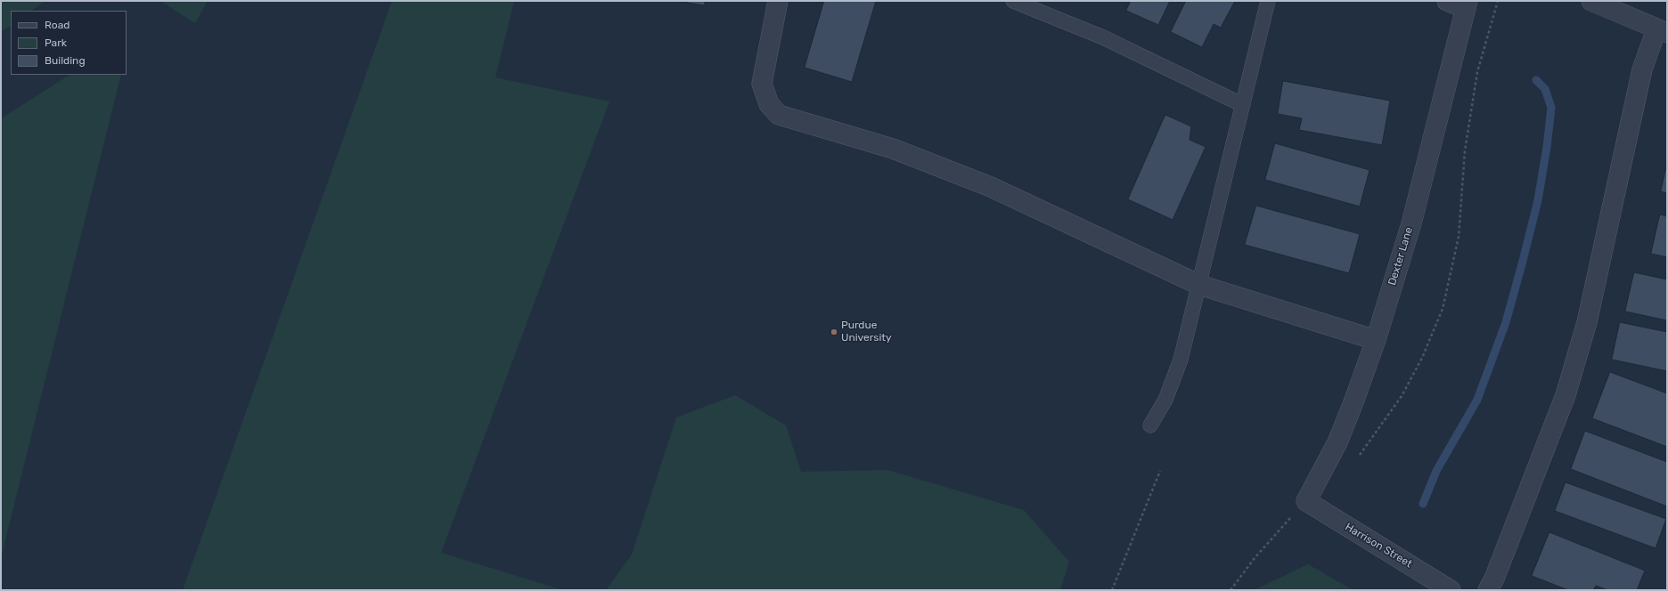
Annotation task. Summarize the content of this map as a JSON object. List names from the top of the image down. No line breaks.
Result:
{"streets":{"street":["Dexter Lane","Harrison Street"]},"crossings":[["Dexter Lane","Harrison Street"]],"places":["Purdue University"],"legend":["Road","Park","Building"]}
